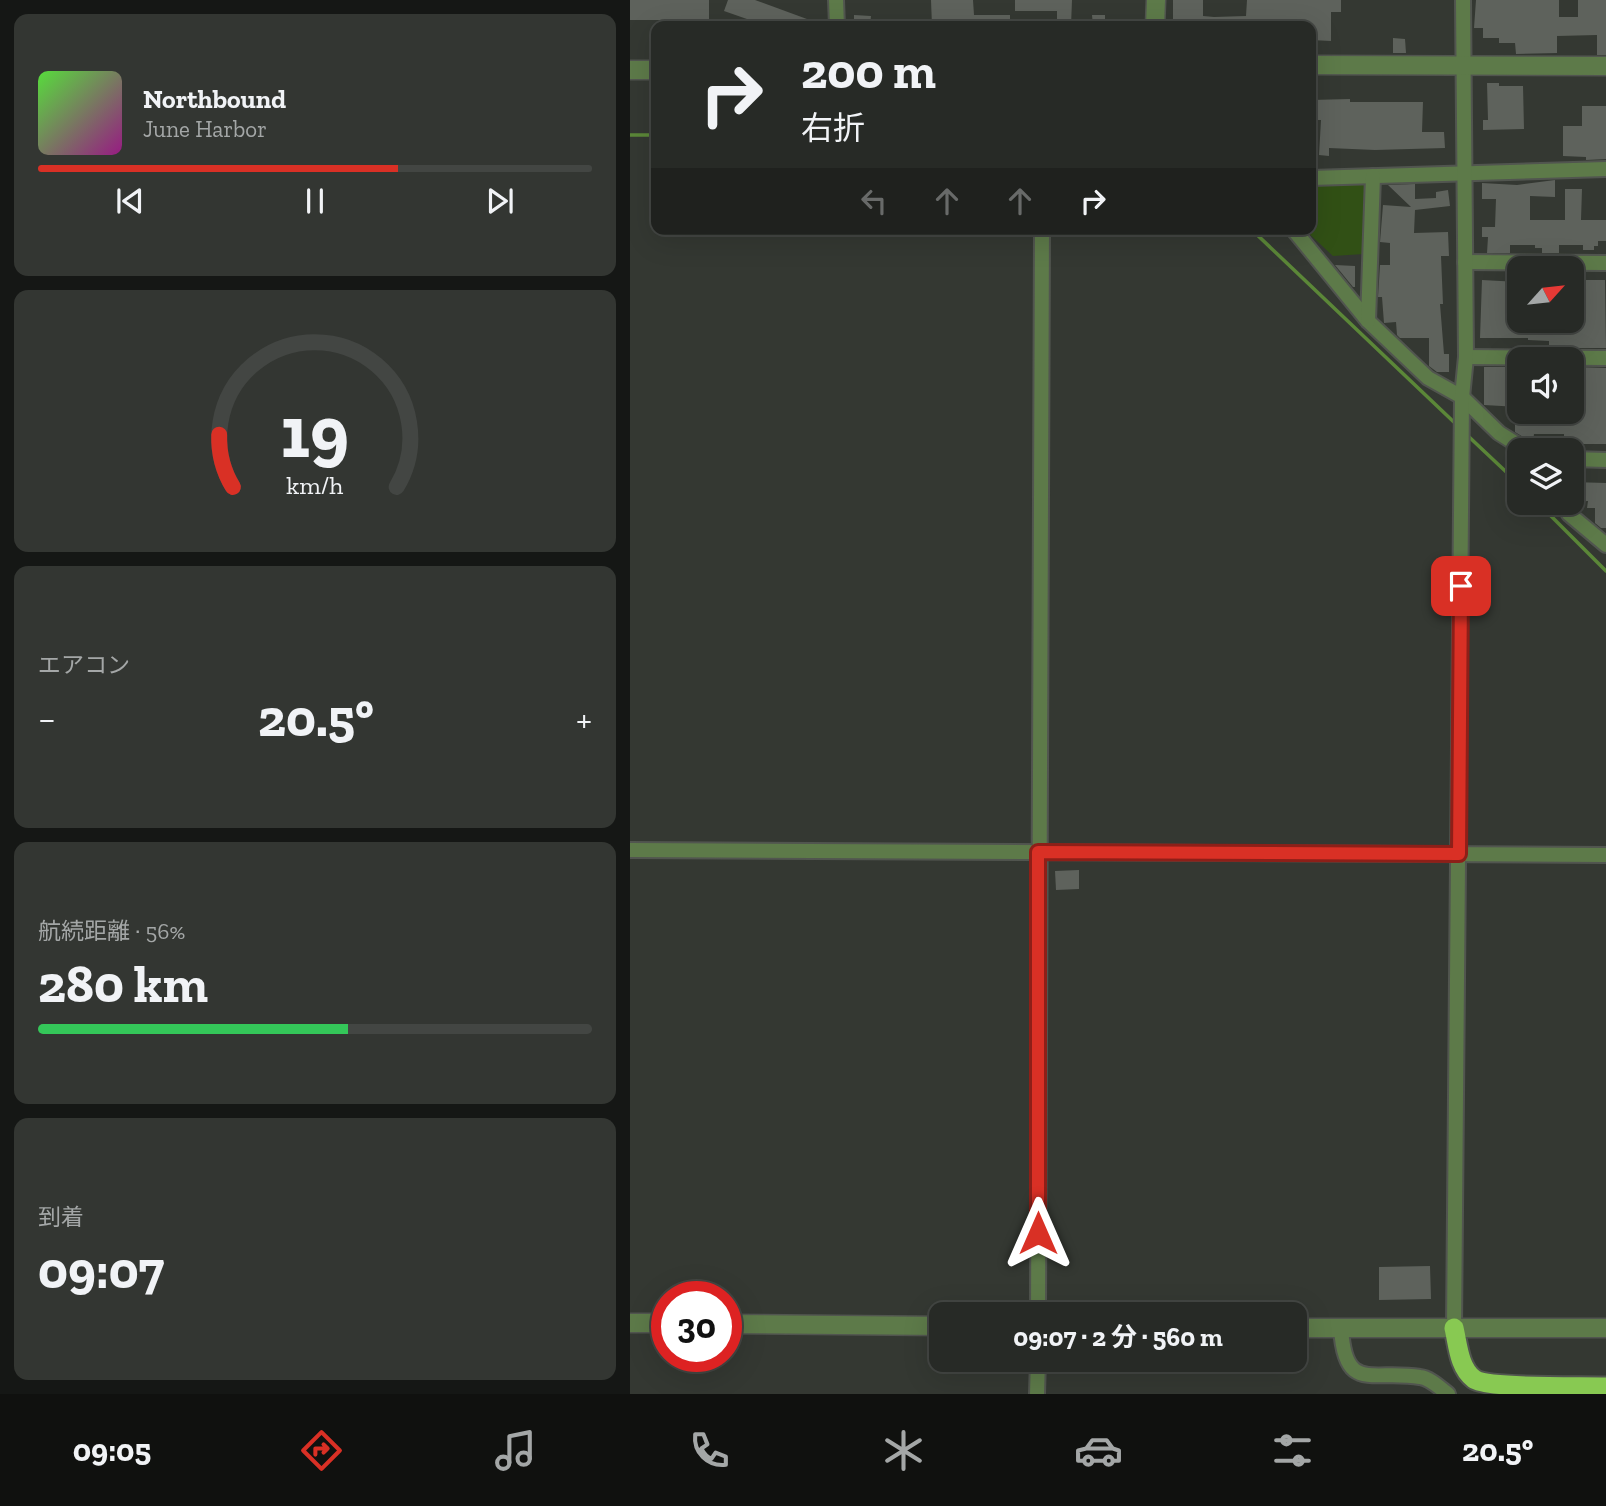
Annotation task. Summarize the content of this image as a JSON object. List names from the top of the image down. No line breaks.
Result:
{"north":"top right","page":{"turn":["200 m","右折"],"song":["Northbound","June Harbor"],"tile":["エアコン",["航続距離 · 56%","280 km"],["到着","09:07"]],"heat":["−","20.5°","+"],"limit":"30","trip":"09:07 · 2 分 · 560 m","tabs":["09:05","20.5°"],"gauge":["19","km/h"]}}
